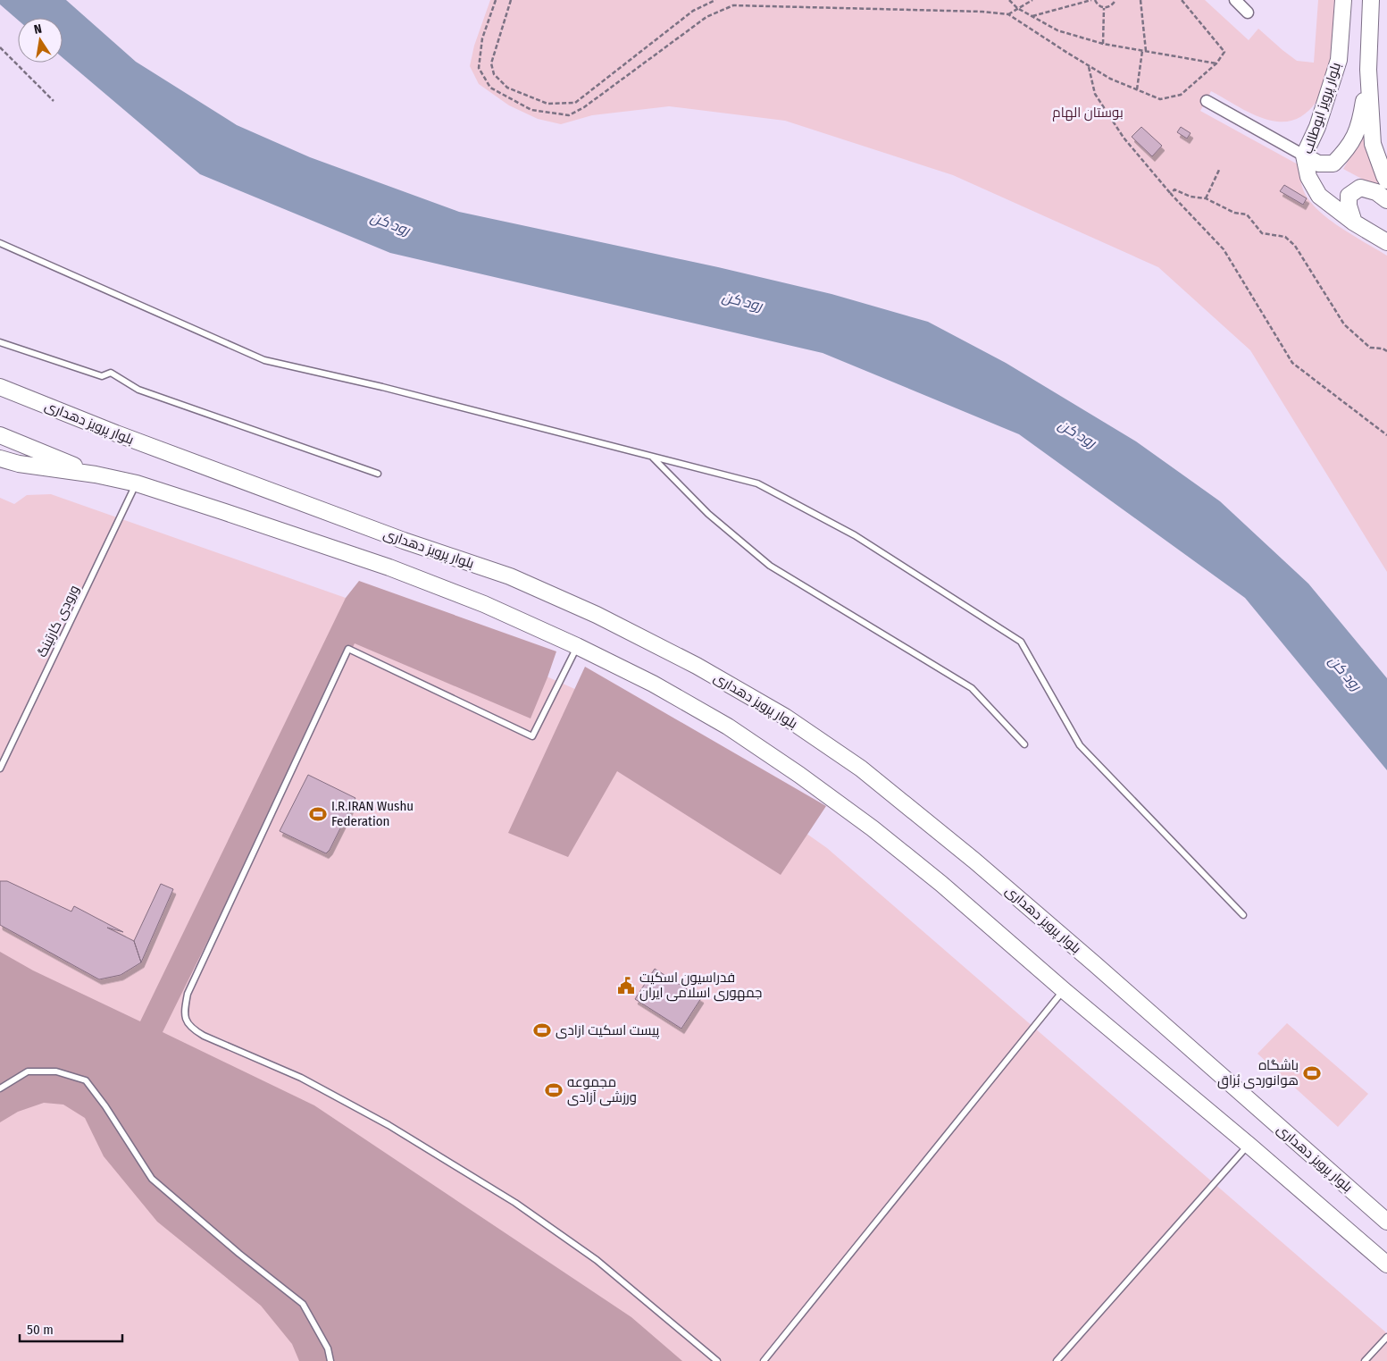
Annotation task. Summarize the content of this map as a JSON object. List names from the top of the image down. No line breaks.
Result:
{"streets":{"main road":["بلوار پرویز ابوطالب","بلوار پرویز دهداری"],"lane":["ورودی کارتینگ"]},"water":["رود کن"],"parks":["بوستان الهام"],"places":{"sports":["I.R.IRAN Wushu Federation","پیست اسکیت ازادی","باشگاه هوانوردی بُراق","مجموعه ورزشی آزادی"],"public building":["فدراسیون اسکیت جمهوری اسلامی ایران"]},"scale_bar":"50 m","north":"top"}
